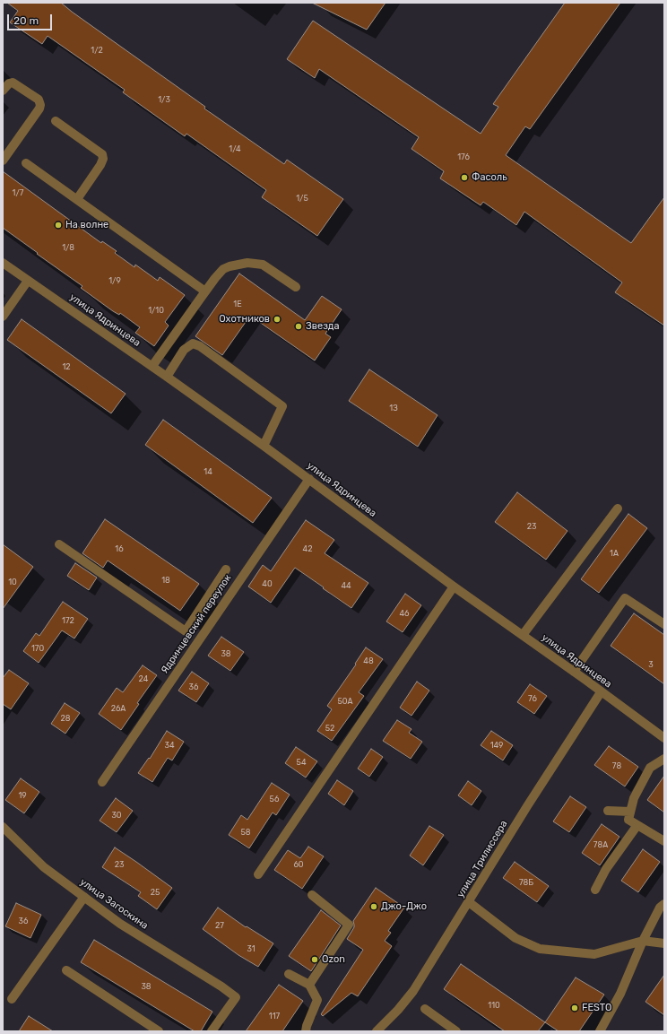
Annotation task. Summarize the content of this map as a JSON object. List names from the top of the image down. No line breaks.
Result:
{"streets":{"street":["улица Ядринцева","Ядринцевский переулок","улица Трилиссера","улица Загоскина"]},"crossings":[["улица Ядринцева","Ядринцевский переулок"],["улица Ядринцева","улица Трилиссера"]],"places":["Фасоль","На волне","Охотников","Звезда","Джо-Джо","Ozon","FESTO"],"house_numbers":["1/2","1/3","1/4","176","1/7","1/5","1/8","1/9","1Е","1/10","12","1З","14","23","16","42","1А","18","10","40","44","46","172","170","38","48","3","24","36","76","50А","26А","28","52","34","149","54","78","19","56","30","58","78А","23","60","78Б","25","36","27","31","38","110","117"],"scale_bar":"20 m"}
